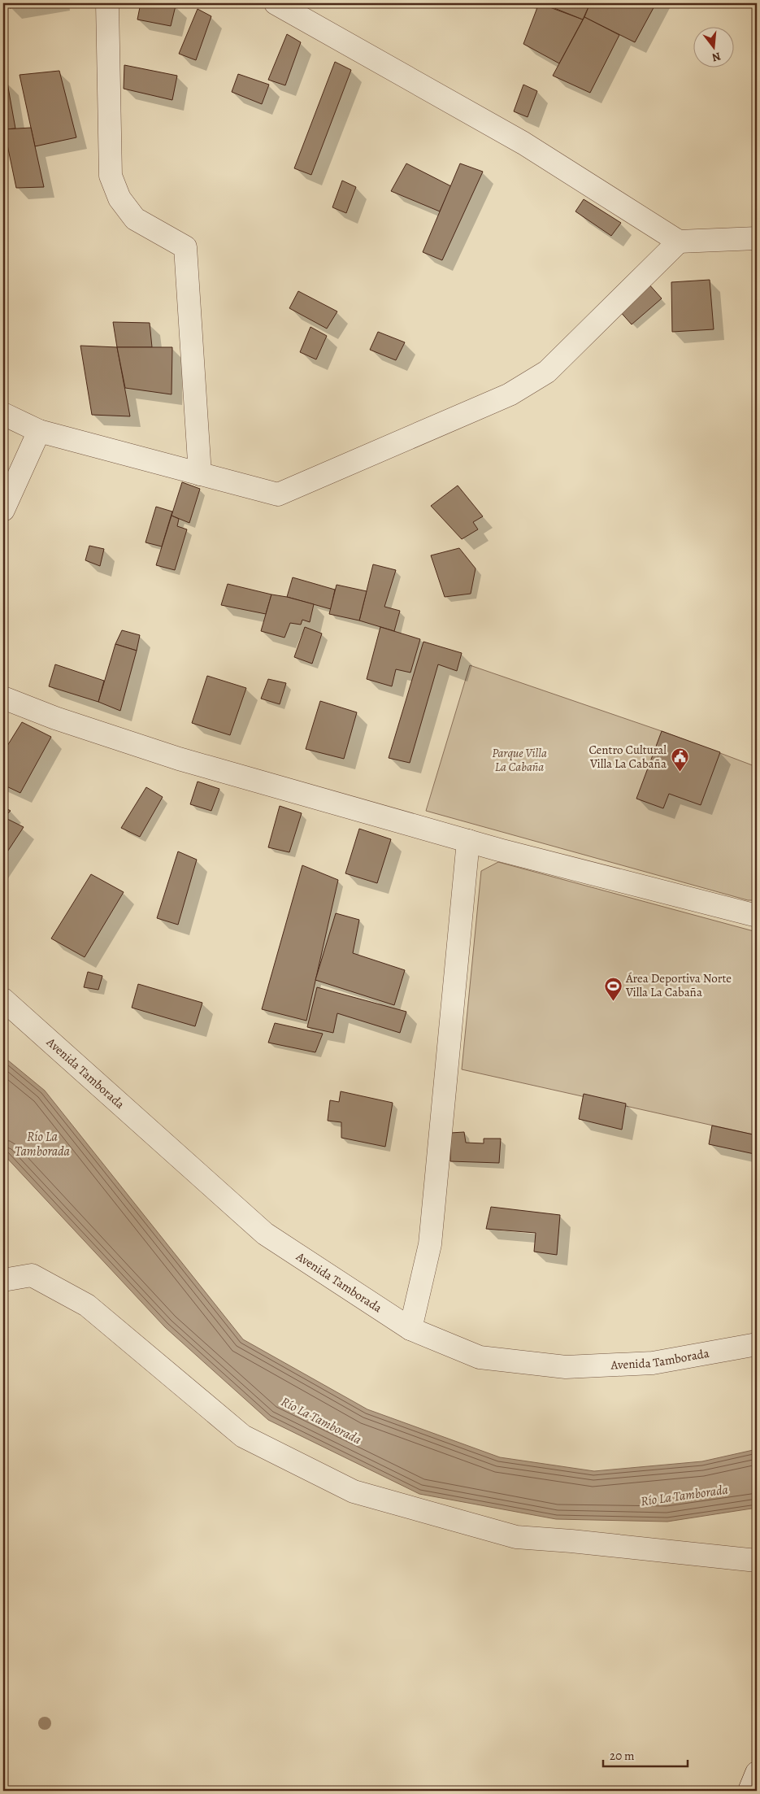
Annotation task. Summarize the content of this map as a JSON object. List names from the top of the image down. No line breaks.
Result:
{"streets":{"street":["Avenida Tamborada"]},"water":["Río La Tamborada"],"parks":["Parque Villa La Cabaña"],"places":{"public building":["Centro Cultural Villa La Cabaña"],"sports":["Área Deportiva Norte Villa La Cabaña"]},"scale_bar":"20 m","north":"bottom"}
